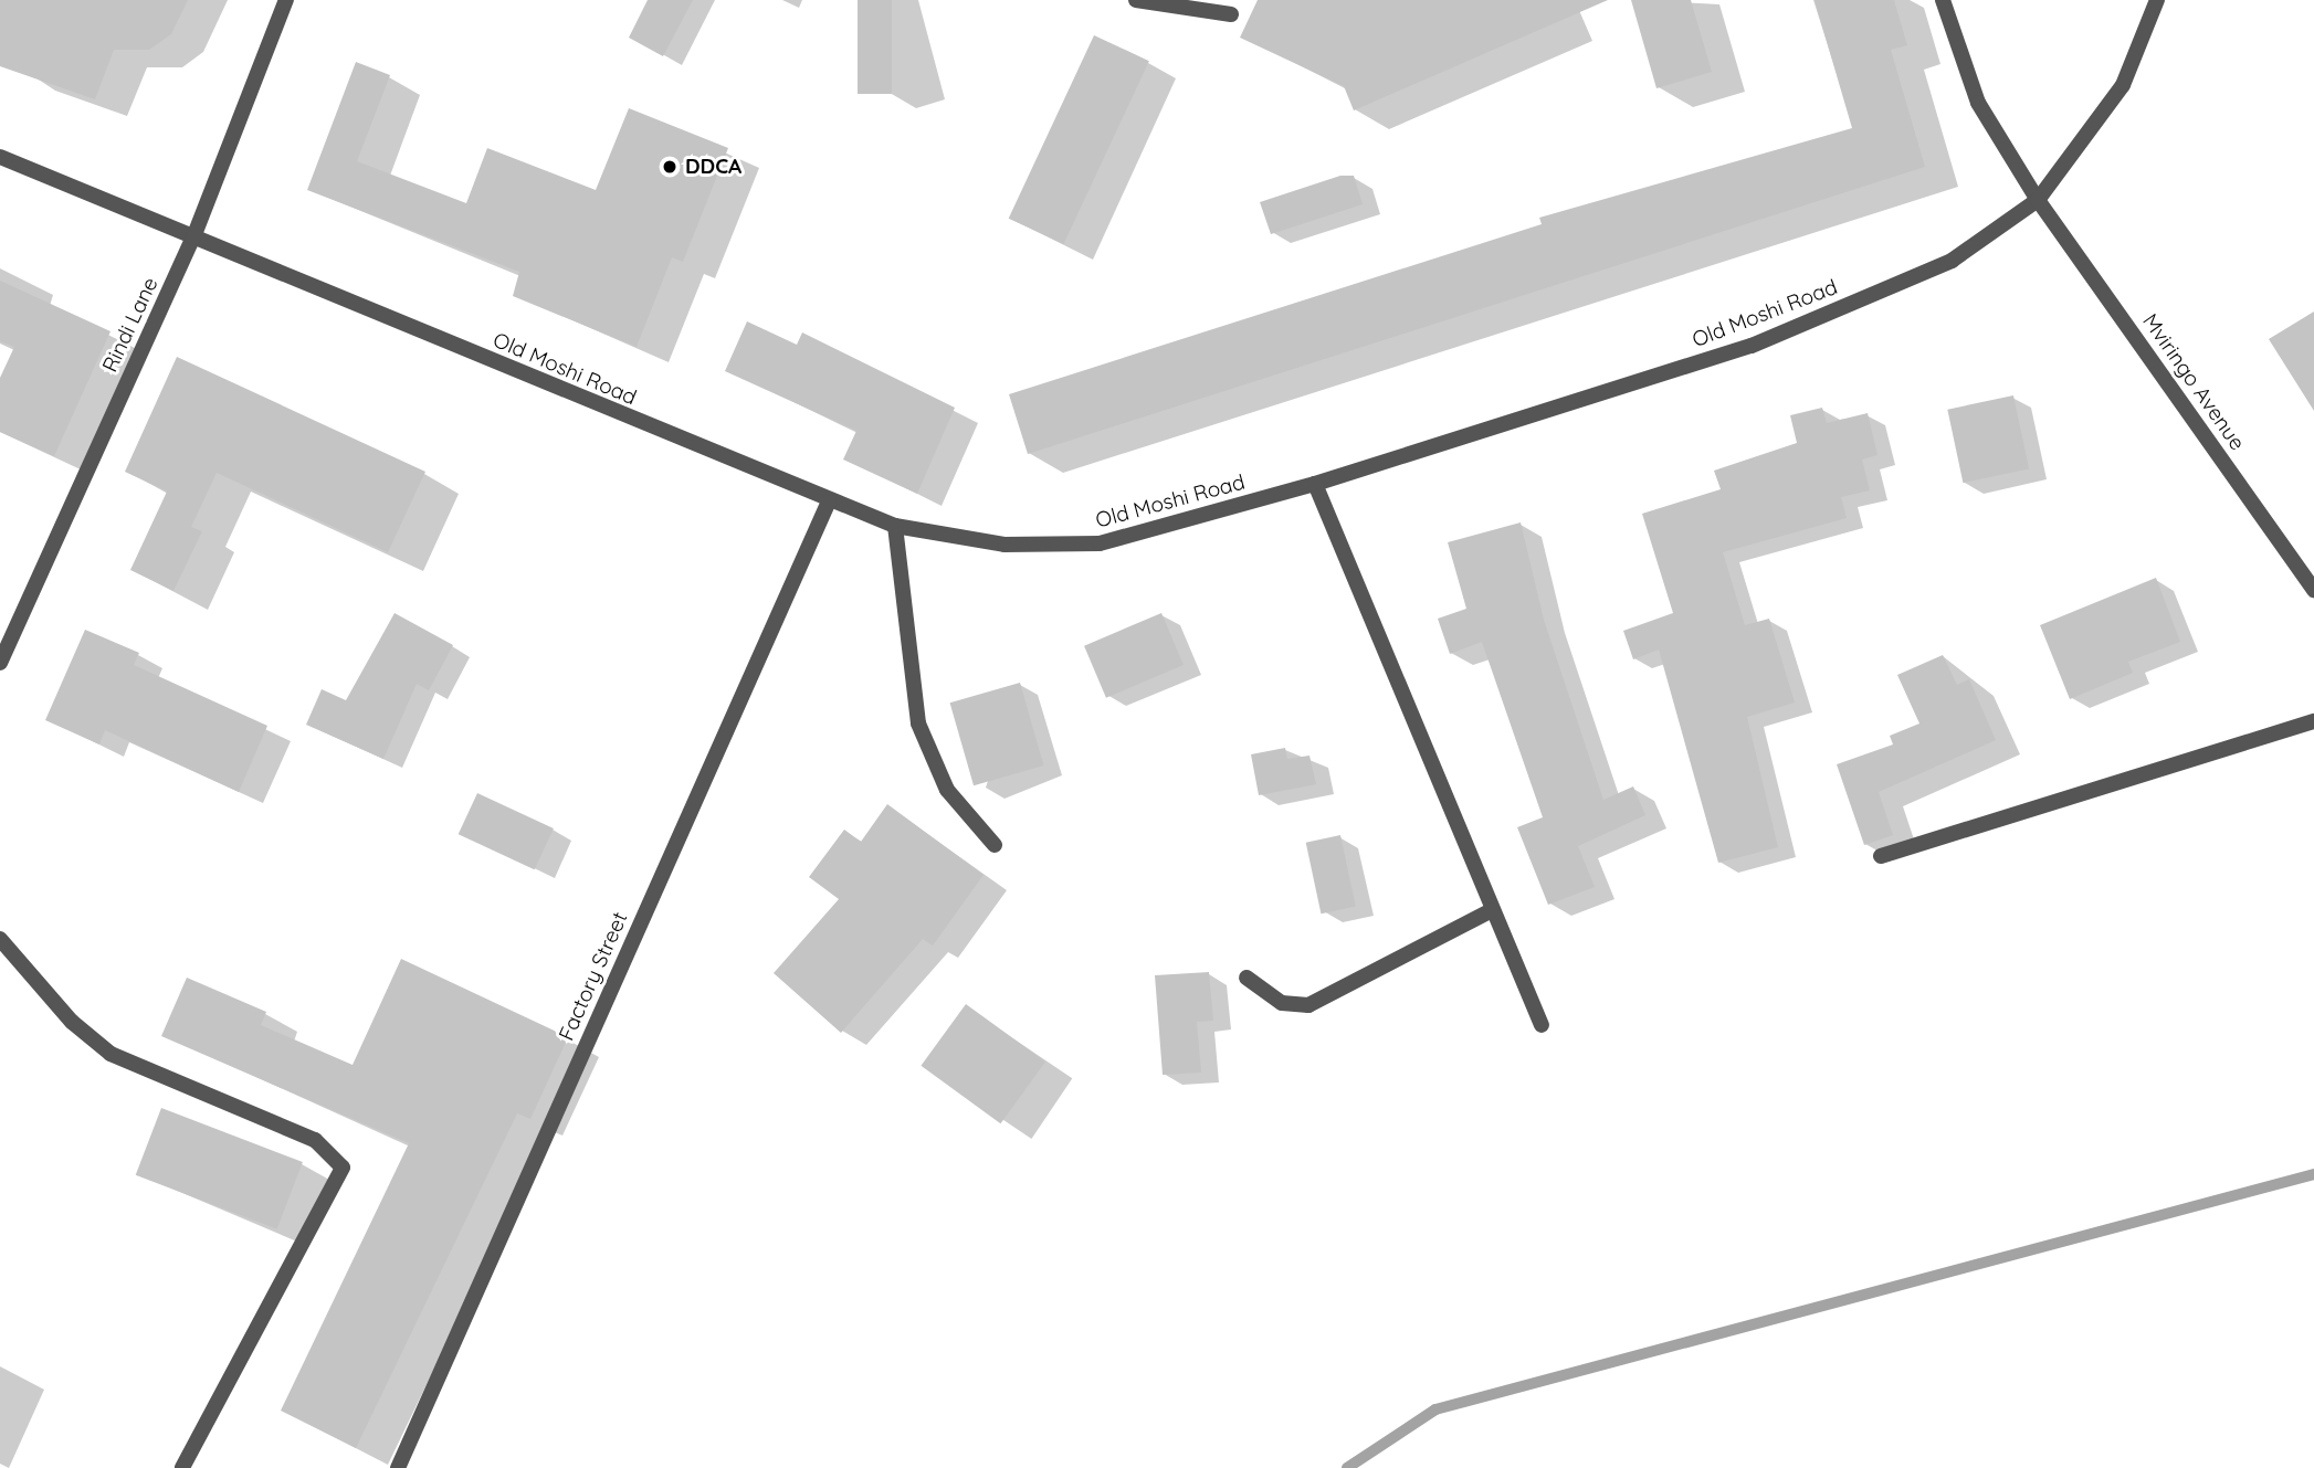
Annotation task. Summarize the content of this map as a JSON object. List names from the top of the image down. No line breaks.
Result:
{"streets":{"street":["Old Moshi Road","Rindi Lane","Mviringo Avenue","Factory Street"]},"crossings":[["Old Moshi Road","Rindi Lane"],["Old Moshi Road","Mviringo Avenue"],["Old Moshi Road","Factory Street"]],"places":["DDCA"]}
